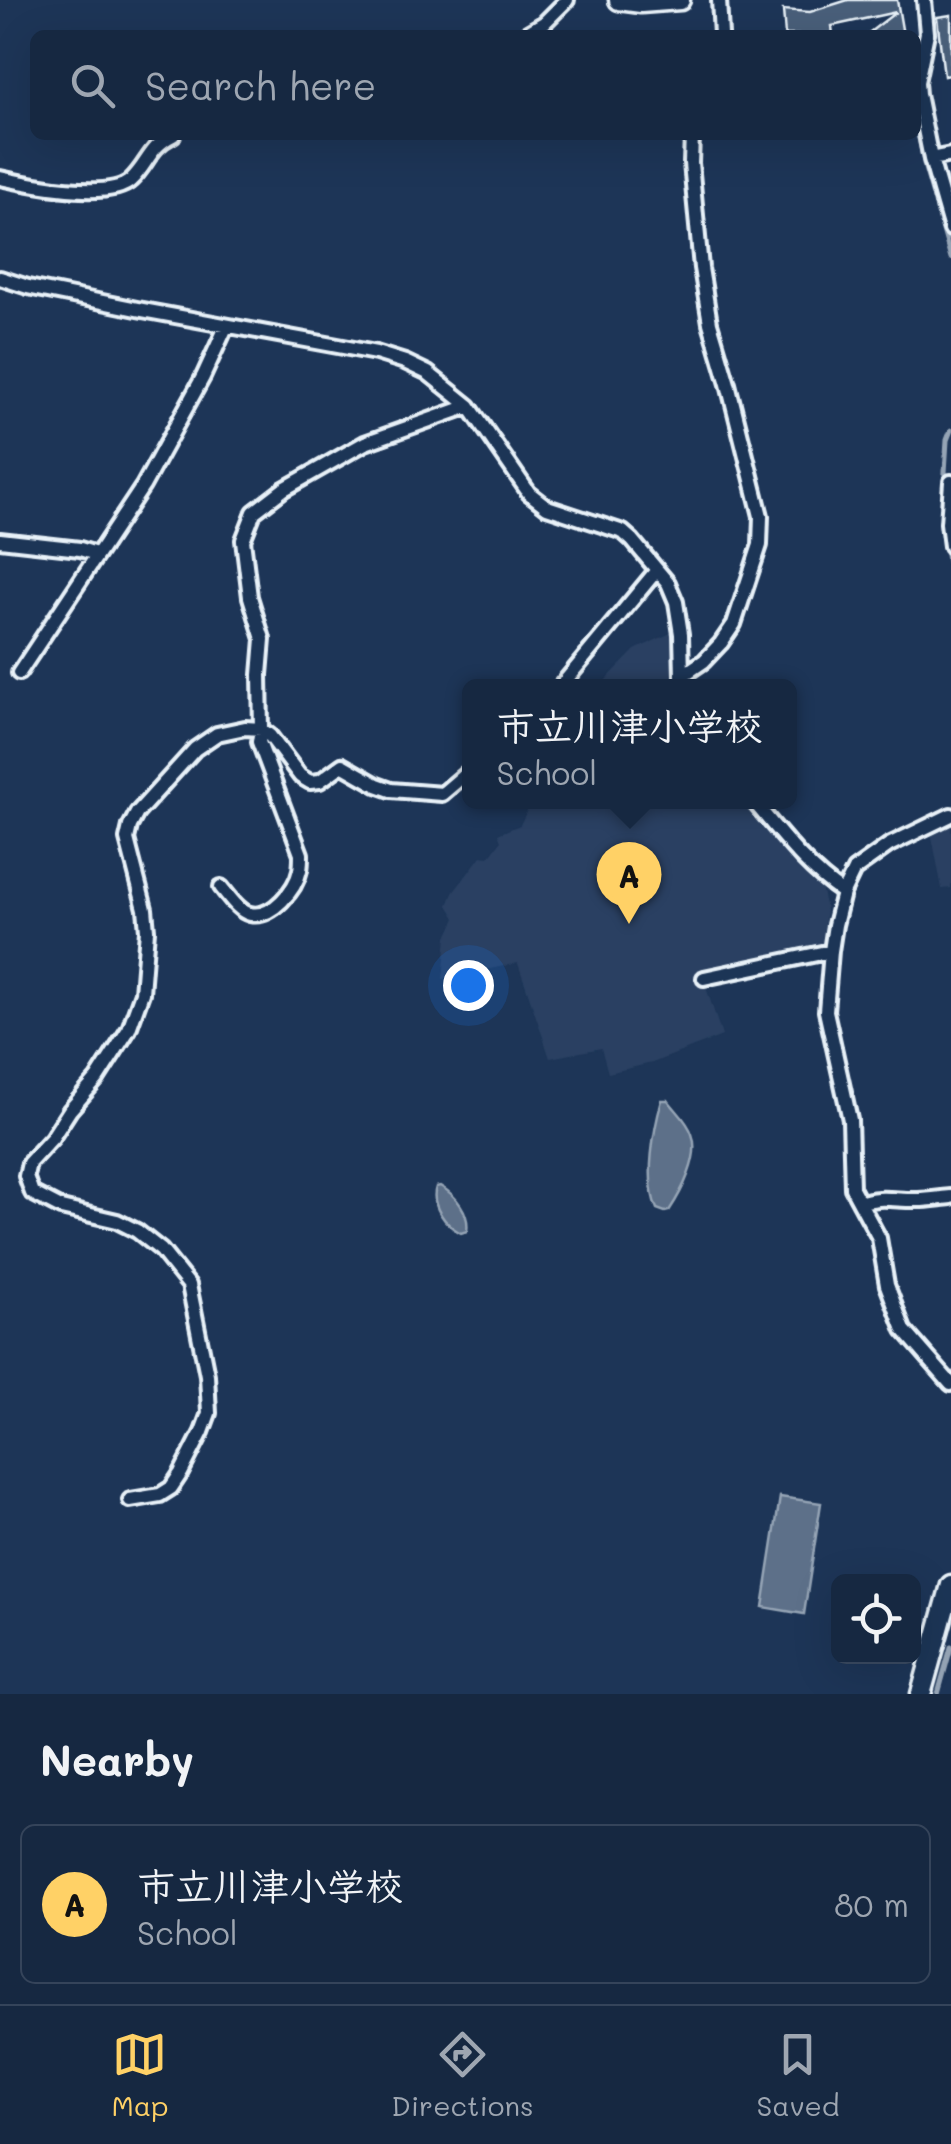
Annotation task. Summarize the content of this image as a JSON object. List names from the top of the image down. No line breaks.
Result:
{"page":{"search":"Search here","popup":["市立川津小学校","School"],"pins":"A","heading":"Nearby","list":[{"mark":"A","name":"市立川津小学校","note":"School","value":"80 m"}],"nav":["Map","Directions","Saved"]}}
